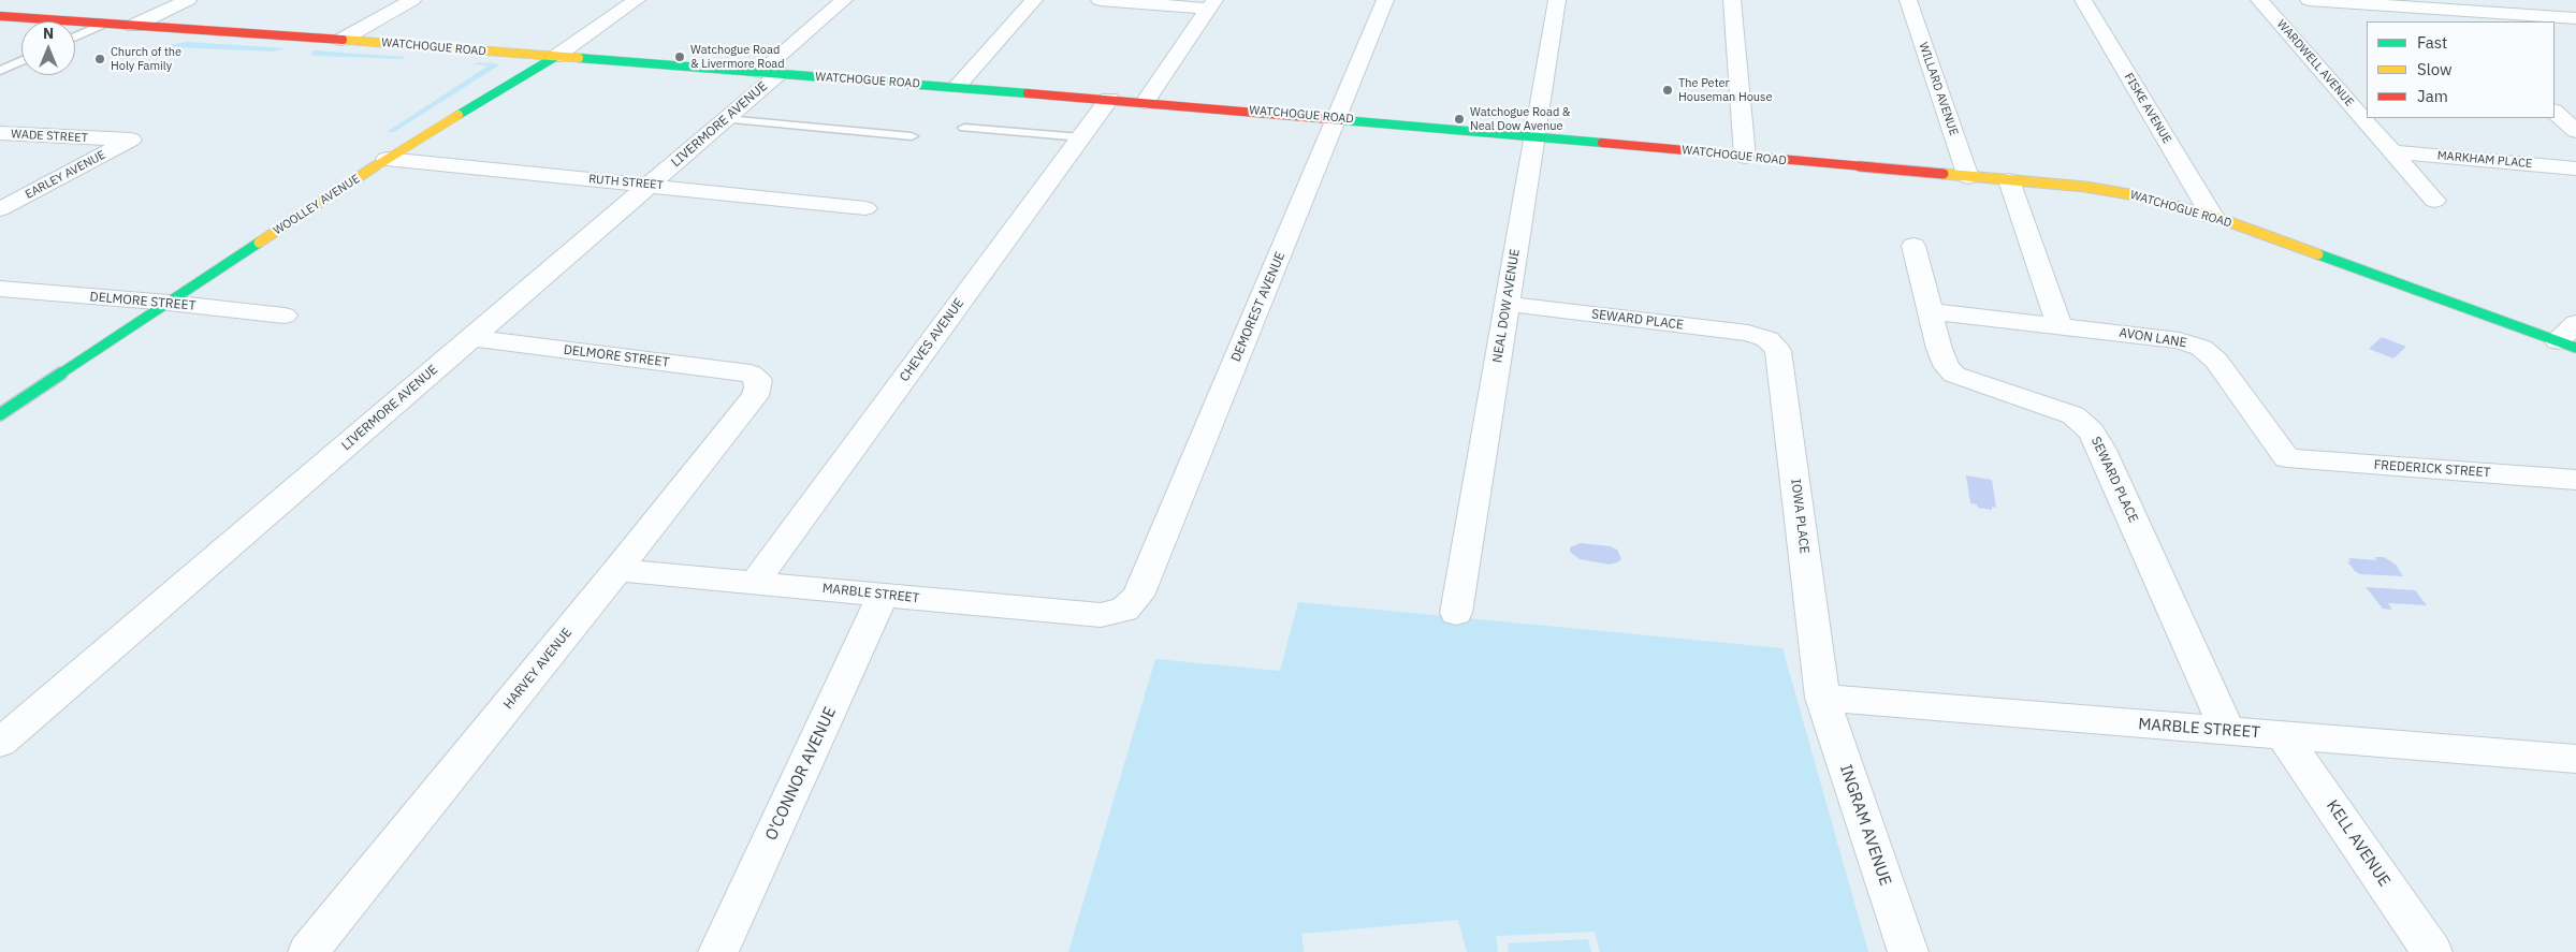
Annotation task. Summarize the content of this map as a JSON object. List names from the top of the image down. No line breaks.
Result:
{"streets":{"street":["WATCHOGUE ROAD","WARDWELL AVENUE","WILLARD AVENUE","FISKE AVENUE","LIVERMORE AVENUE","WADE STREET","MARKHAM PLACE","EARLEY AVENUE","RUTH STREET","WOOLLEY AVENUE","DELMORE STREET","NEAL DOW AVENUE","DEMOREST AVENUE","SEWARD PLACE","AVON LANE","CHEVES AVENUE","FREDERICK STREET","IOWA PLACE","MARBLE STREET","HARVEY AVENUE","O'CONNOR AVENUE","INGRAM AVENUE","KELL AVENUE"]},"crossings":[["WATCHOGUE ROAD","WILLARD AVENUE"],["WATCHOGUE ROAD","FISKE AVENUE"],["WATCHOGUE ROAD","LIVERMORE AVENUE"],["WATCHOGUE ROAD","WOOLLEY AVENUE"],["WATCHOGUE ROAD","NEAL DOW AVENUE"],["WATCHOGUE ROAD","DEMOREST AVENUE"],["WATCHOGUE ROAD","CHEVES AVENUE"],["WARDWELL AVENUE","MARKHAM PLACE"],["LIVERMORE AVENUE","RUTH STREET"],["LIVERMORE AVENUE","DELMORE STREET"],["WADE STREET","EARLEY AVENUE"],["RUTH STREET","WOOLLEY AVENUE"],["WOOLLEY AVENUE","DELMORE STREET"],["DELMORE STREET","HARVEY AVENUE"],["NEAL DOW AVENUE","SEWARD PLACE"],["DEMOREST AVENUE","MARBLE STREET"],["SEWARD PLACE","AVON LANE"],["SEWARD PLACE","IOWA PLACE"],["SEWARD PLACE","MARBLE STREET"],["AVON LANE","FREDERICK STREET"],["CHEVES AVENUE","MARBLE STREET"],["IOWA PLACE","MARBLE STREET"],["IOWA PLACE","INGRAM AVENUE"],["MARBLE STREET","HARVEY AVENUE"],["MARBLE STREET","O'CONNOR AVENUE"],["MARBLE STREET","INGRAM AVENUE"],["MARBLE STREET","KELL AVENUE"]],"places":["Watchogue Road & Livermore Road","Church of the Holy Family","The Peter Houseman House","Watchogue Road & Neal Dow Avenue"],"legend":["Fast","Slow","Jam"],"north":"top"}
